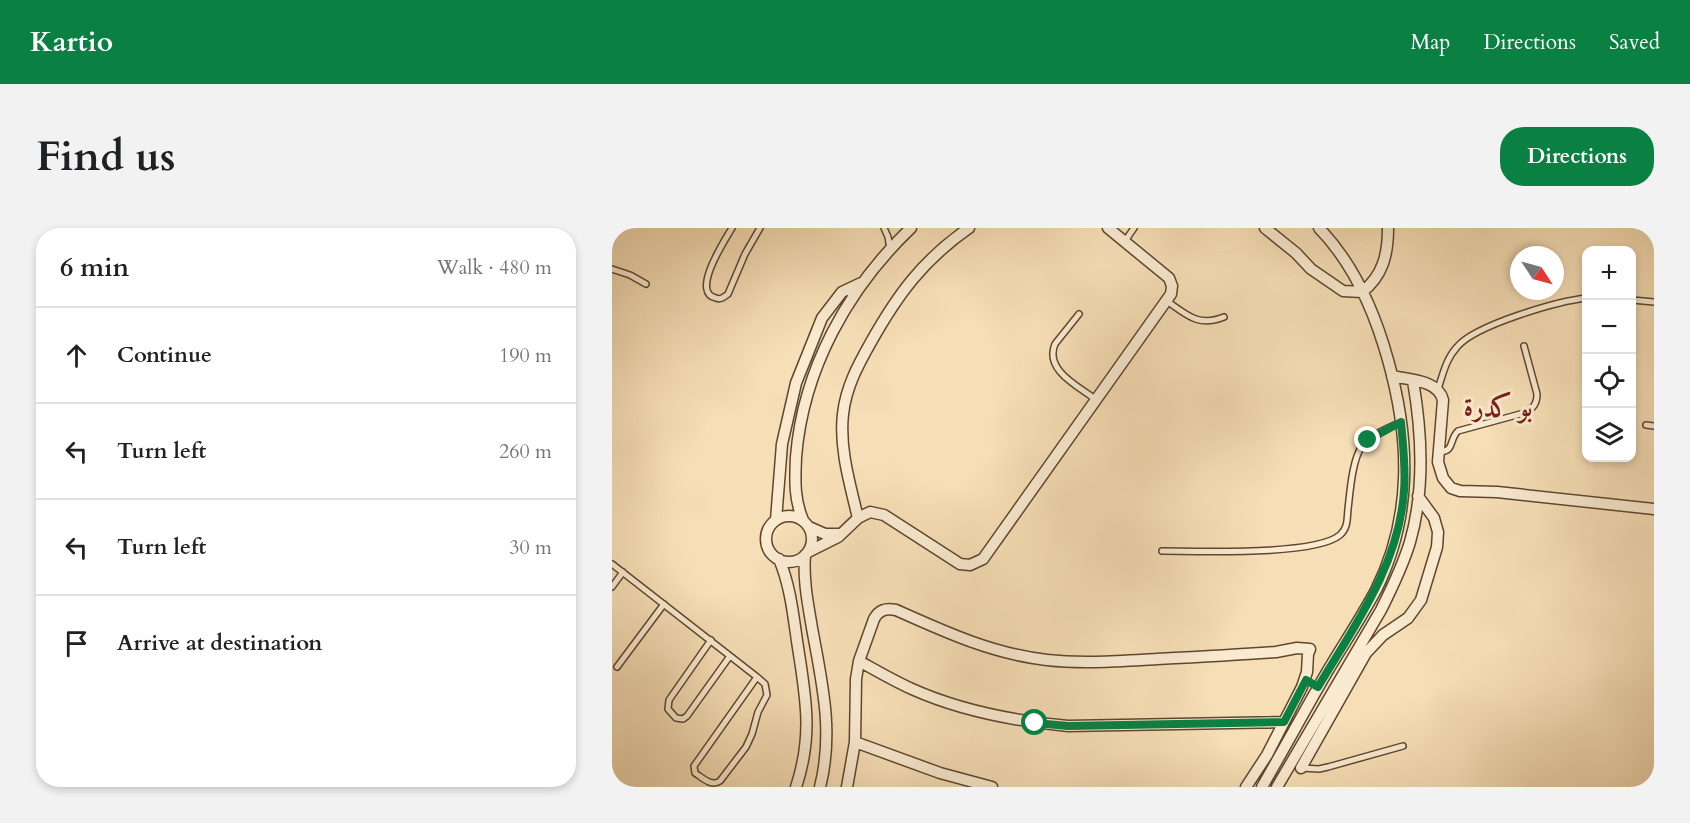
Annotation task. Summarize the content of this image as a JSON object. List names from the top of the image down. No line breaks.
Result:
{"districts":["بو كدرة"],"north":"bottom right","page":{"header":"Kartio","nav":["Map","Directions","Saved"],"buttons":"Directions","title":"Find us","heading":["6 min","Walk · 480 m"],"map_buttons":["+","−"],"list":[["Continue","190 m"],["Turn left","260 m"],["Turn left","30 m"],"Arrive at destination"]}}
